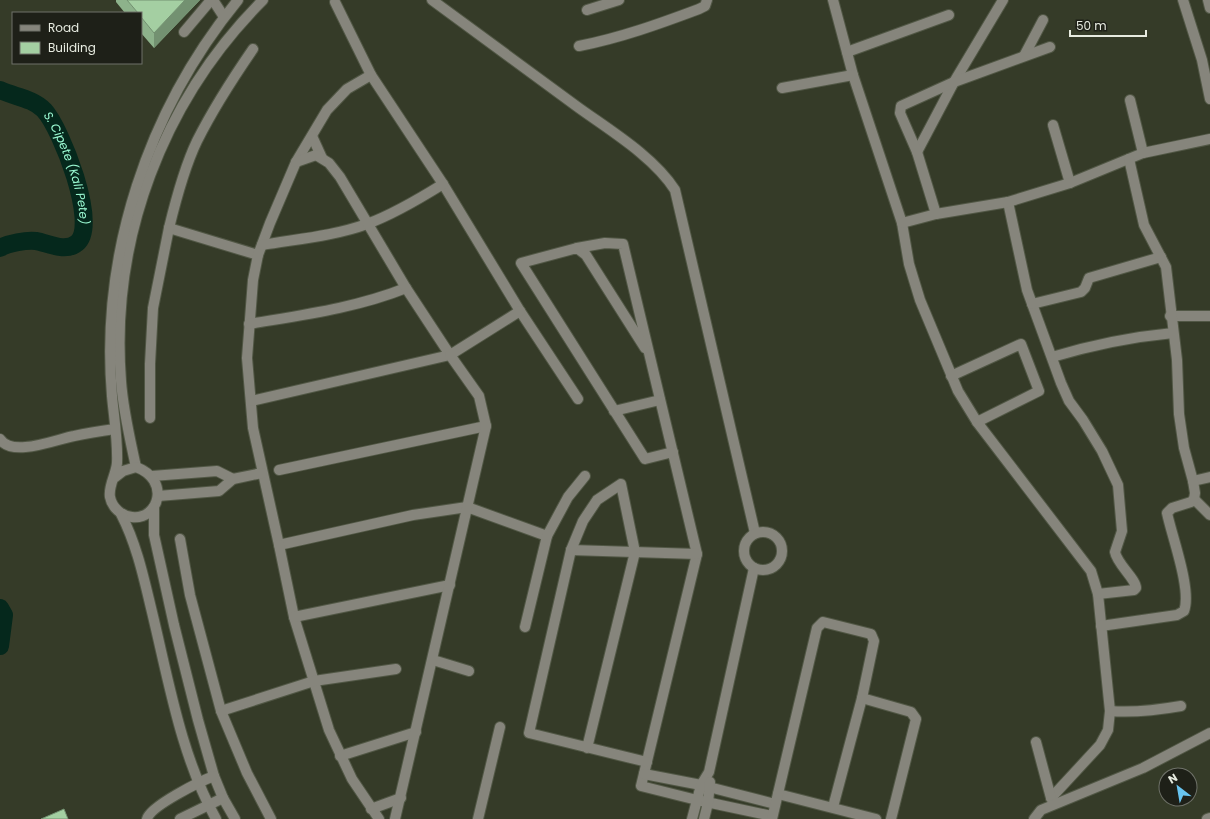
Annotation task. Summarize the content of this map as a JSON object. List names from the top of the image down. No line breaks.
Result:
{"water":["S. Cipete (Kali Pete)"],"legend":["Road","Building"],"scale_bar":"50 m","north":"top left"}
